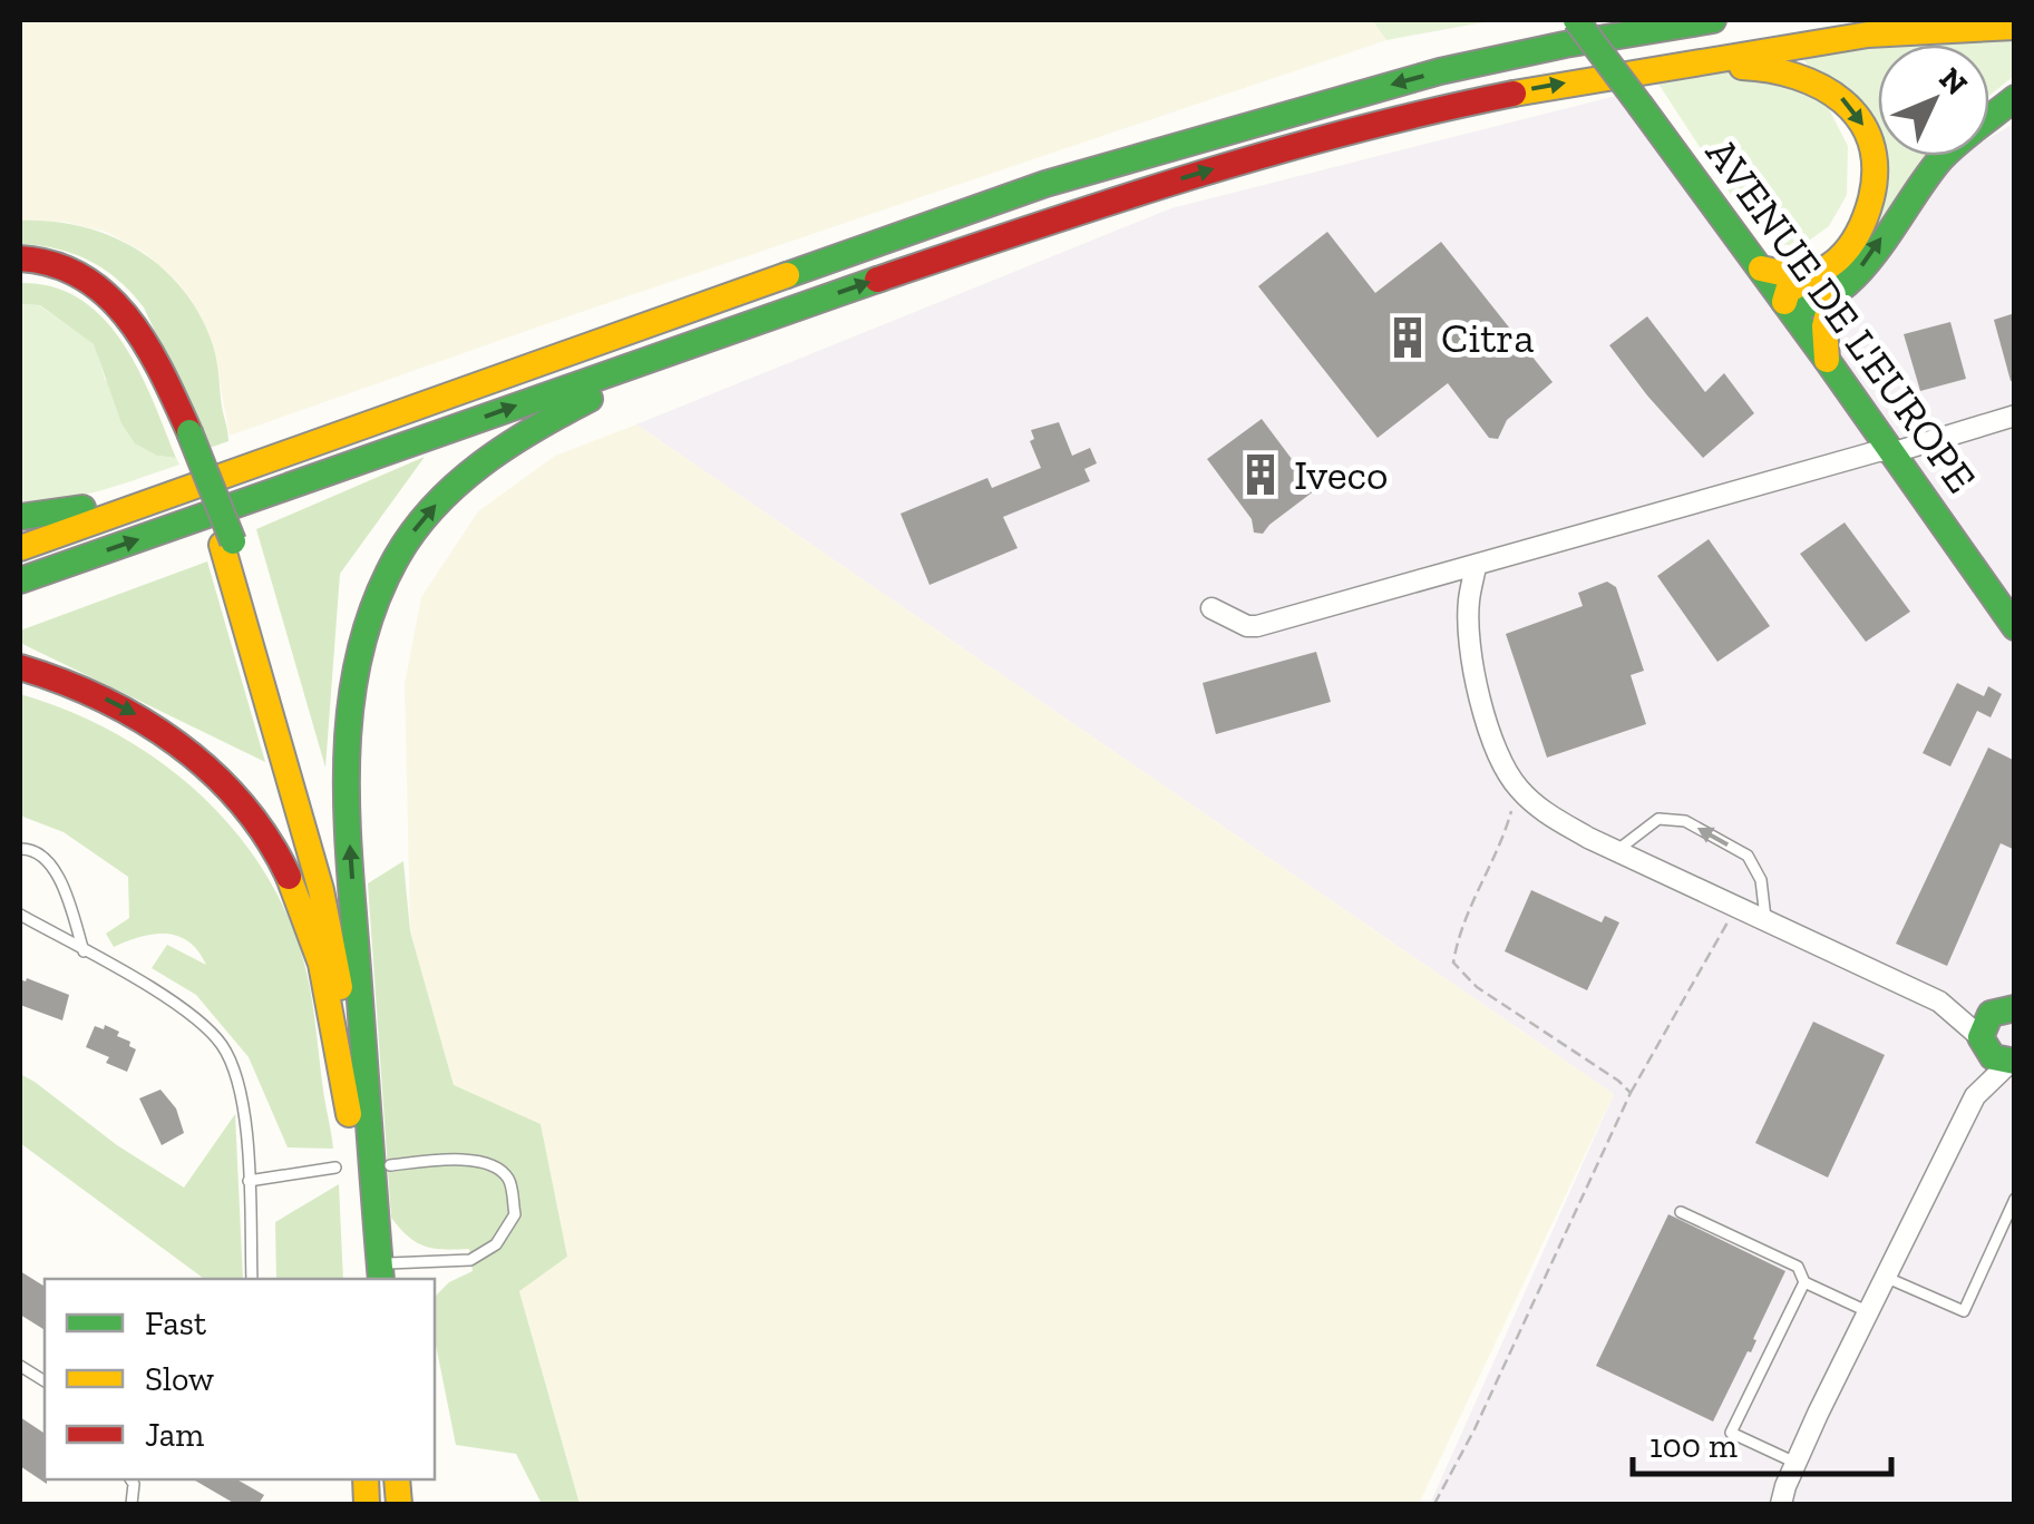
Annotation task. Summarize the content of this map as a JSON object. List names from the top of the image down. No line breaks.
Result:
{"streets":{"main road":["AVENUE DE L'EUROPE"]},"places":{"building":["Citra","Iveco"]},"legend":["Fast","Slow","Jam"],"scale_bar":"100 m","north":"top right"}
